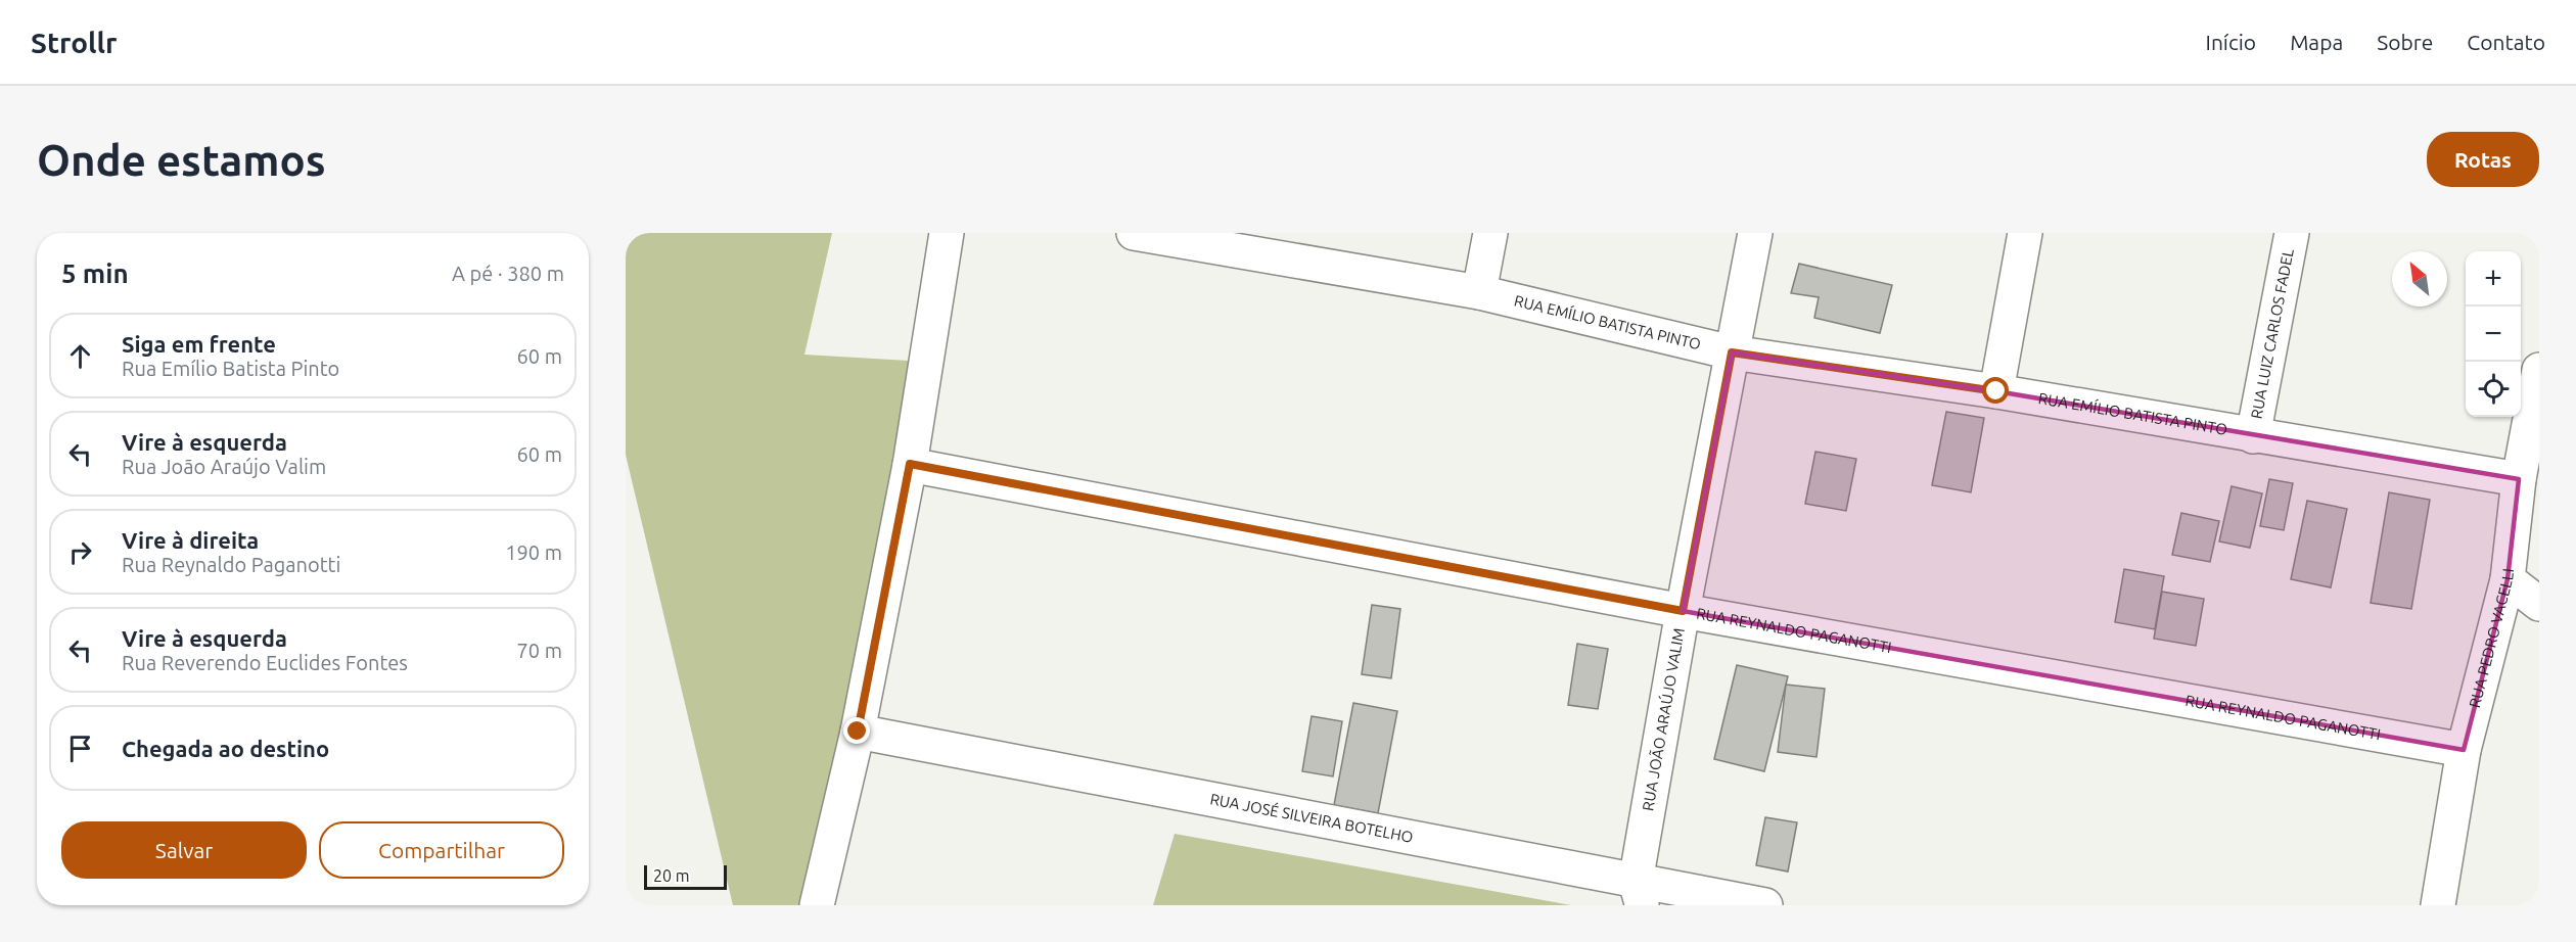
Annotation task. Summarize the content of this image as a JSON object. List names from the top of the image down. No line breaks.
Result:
{"streets":{"street":["RUA EMÍLIO BATISTA PINTO","RUA LUIZ CARLOS FADEL","RUA REYNALDO PAGANOTTI","RUA PEDRO VACELLI","RUA JOÃO ARAÚJO VALIM","RUA JOSÉ SILVEIRA BOTELHO"]},"crossings":[["RUA EMÍLIO BATISTA PINTO","RUA LUIZ CARLOS FADEL"],["RUA EMÍLIO BATISTA PINTO","RUA PEDRO VACELLI"],["RUA EMÍLIO BATISTA PINTO","RUA JOÃO ARAÚJO VALIM"],["RUA REYNALDO PAGANOTTI","RUA PEDRO VACELLI"],["RUA REYNALDO PAGANOTTI","RUA JOÃO ARAÚJO VALIM"],["RUA JOÃO ARAÚJO VALIM","RUA JOSÉ SILVEIRA BOTELHO"]],"scale_bar":"20 m","north":"top left","page":{"header":"Strollr","nav":["Início","Mapa","Sobre","Contato"],"buttons":["Rotas",["Salvar","Compartilhar"]],"title":"Onde estamos","heading":["5 min","A pé · 380 m"],"map_buttons":["+","−"],"list":[["Siga em frente","Rua Emílio Batista Pinto","60 m"],["Vire à esquerda","Rua João Araújo Valim","60 m"],["Vire à direita","Rua Reynaldo Paganotti","190 m"],["Vire à esquerda","Rua Reverendo Euclides Fontes","70 m"],"Chegada ao destino"],"scale":"20 m"}}
